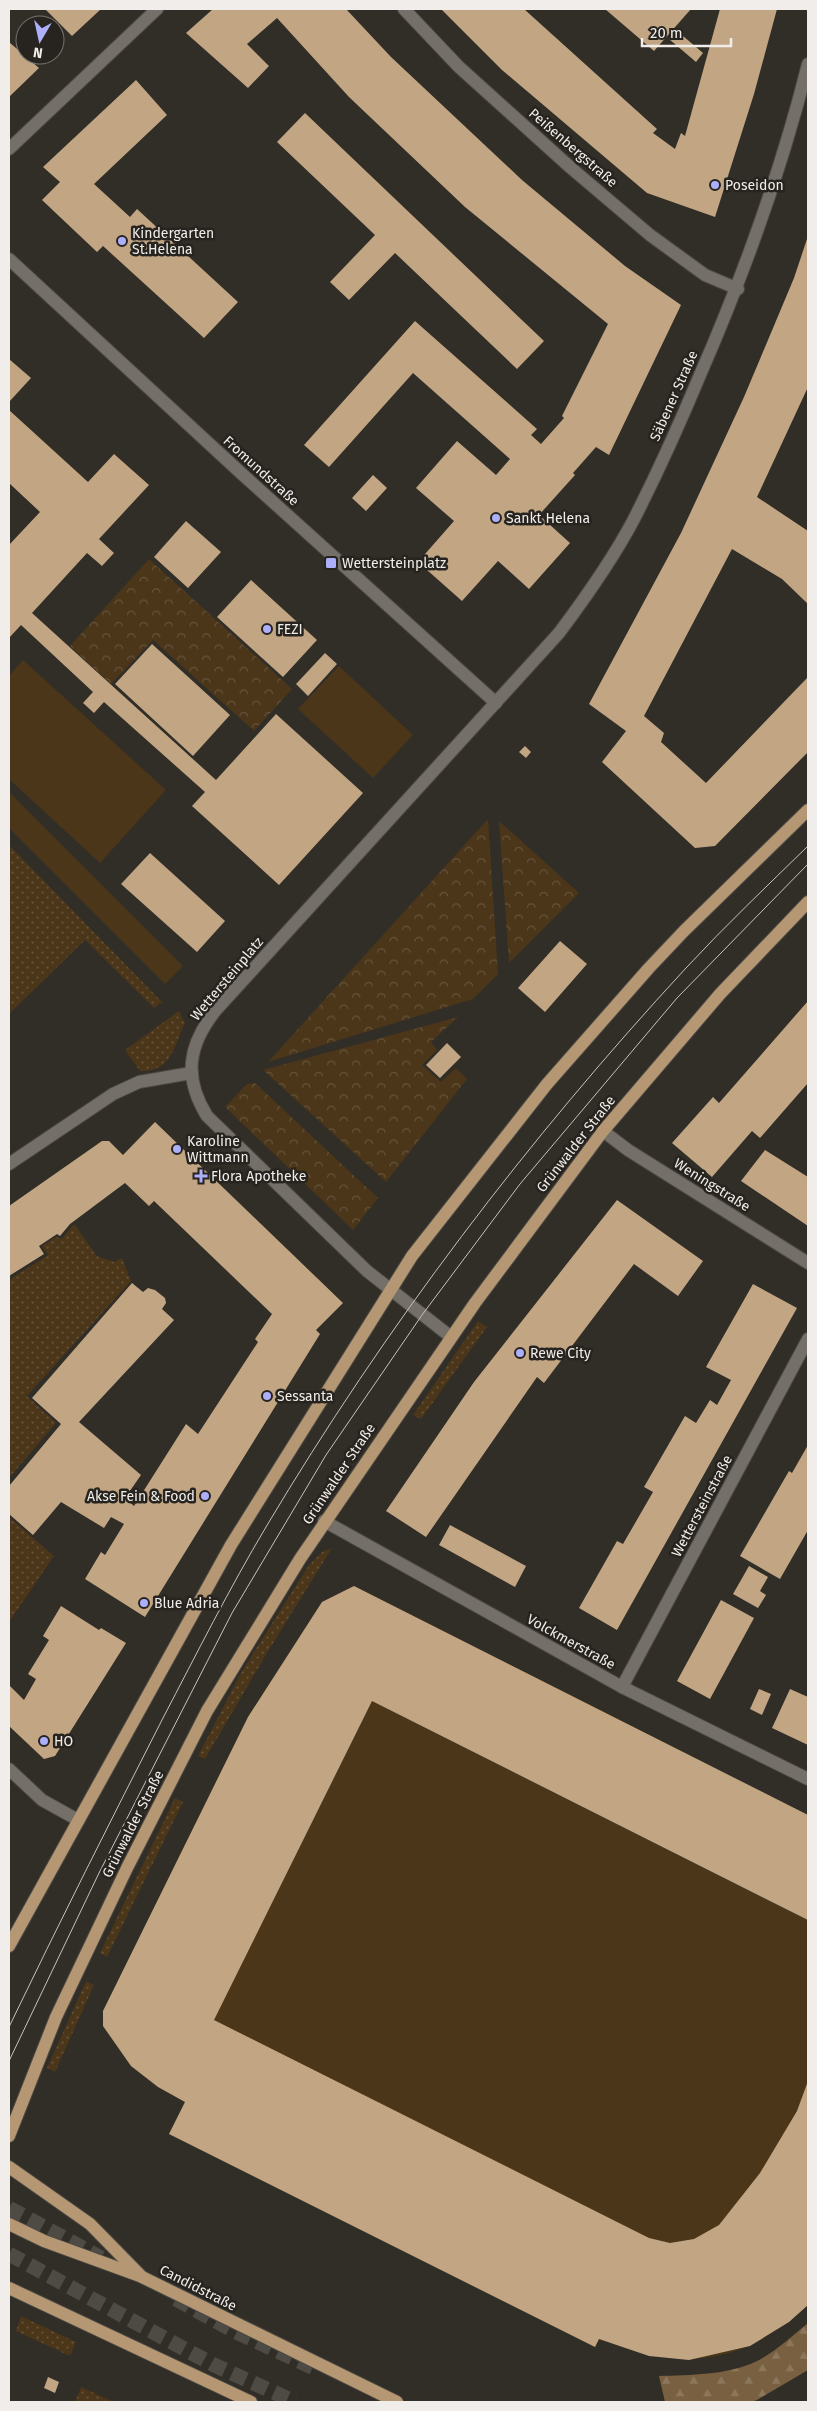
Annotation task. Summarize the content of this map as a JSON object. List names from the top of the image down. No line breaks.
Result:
{"streets":{"main road":["Grünwalder Straße","Candidstraße"],"street":["Peißenbergstraße","Säbener Straße","Fromundstraße","Wettersteinplatz","Weningstraße","Wettersteinstraße","Volckmerstraße"]},"crossings":[["Peißenbergstraße","Säbener Straße"],["Säbener Straße","Fromundstraße"],["Säbener Straße","Wettersteinplatz"],["Fromundstraße","Wettersteinplatz"],["Wettersteinplatz","Grünwalder Straße"],["Grünwalder Straße","Weningstraße"],["Grünwalder Straße","Volckmerstraße"],["Wettersteinstraße","Volckmerstraße"]],"places":{"other":["Poseidon","Kindergarten St.Helena","Sankt Helena","FEZI","Karoline Wittmann","Rewe City","Sessanta","Akse Fein & Food","Blue Adria","HO"],"transit":["Wettersteinplatz"],"health":["Flora Apotheke"]},"scale_bar":"20 m","north":"bottom"}
